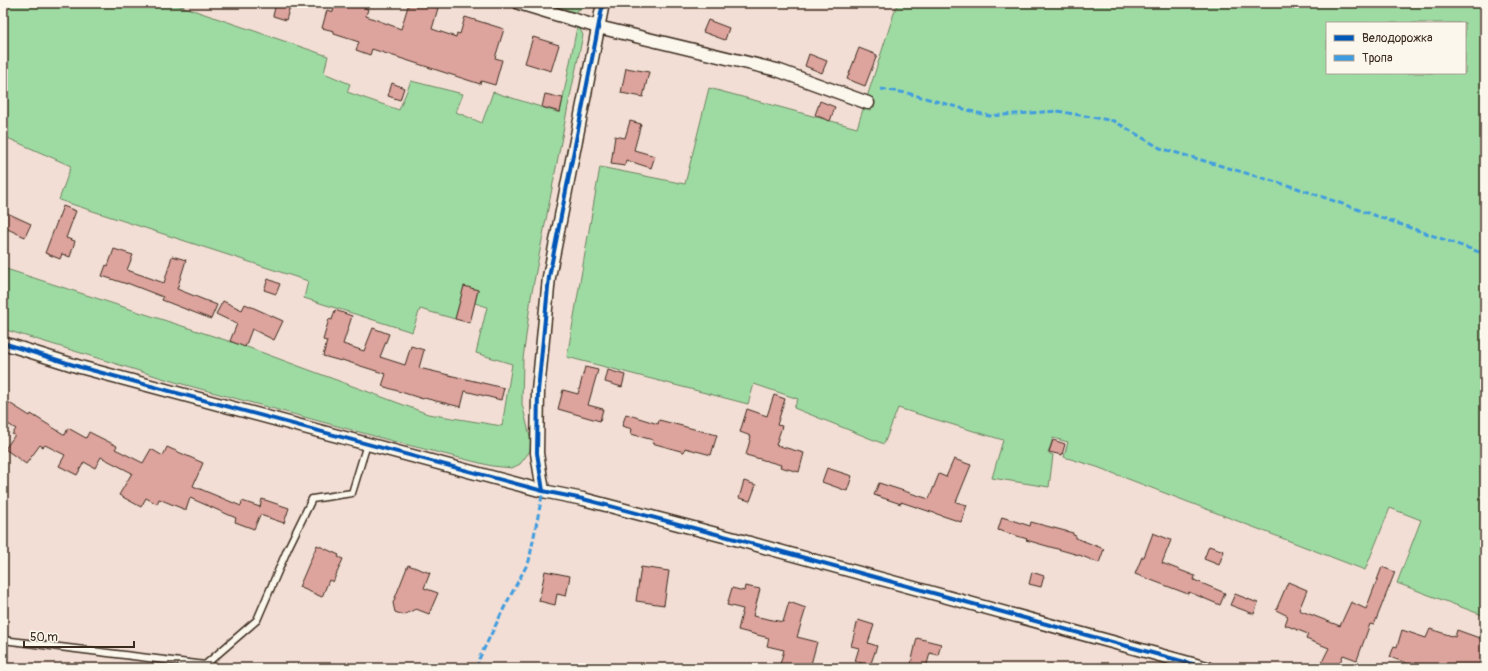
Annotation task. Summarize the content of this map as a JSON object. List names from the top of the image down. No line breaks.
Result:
{"legend":["Велодорожка","Тропа"],"scale_bar":"50 m"}
